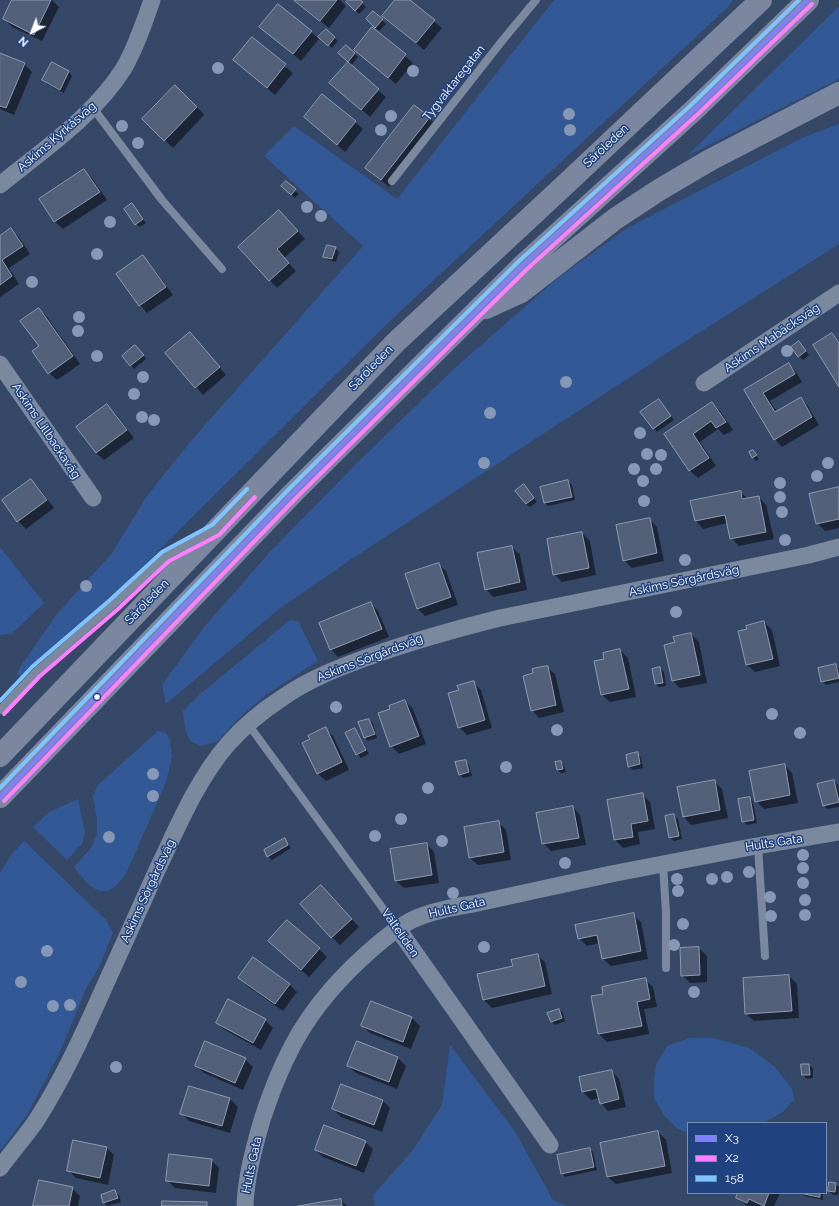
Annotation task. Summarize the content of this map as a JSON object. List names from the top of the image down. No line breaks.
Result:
{"streets":{"main road":["Säröleden"],"street":["Askims Kyrkåsväg","Askims Mabäcksväg","Askims Lillbackaväg","Askims Sörgårdsväg","Hults Gata","Välteliden"],"lane":["Tygvaktaregatan"]},"crossings":[["Askims Sörgårdsväg","Välteliden"],["Hults Gata","Välteliden"]],"lines":["transit line X3","transit line 158","transit line X2"],"legend":["X3","X2","158"],"north":"bottom left"}
